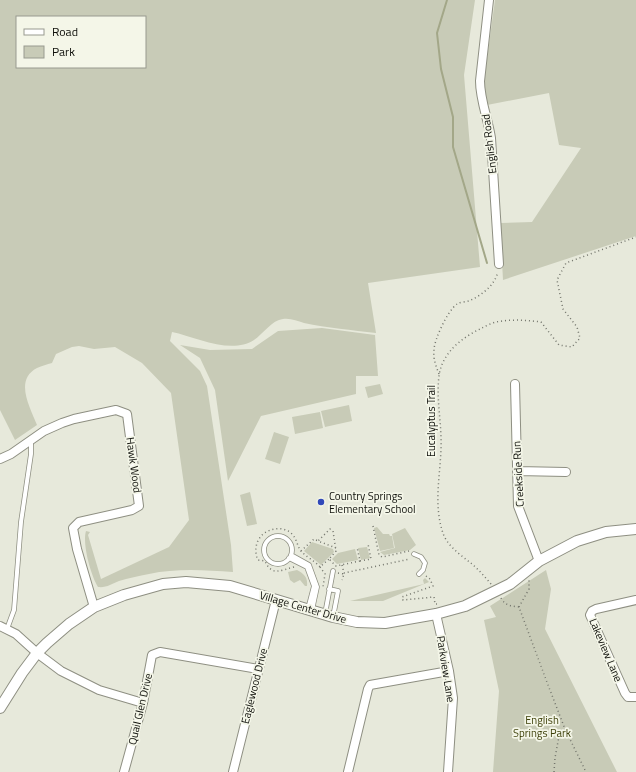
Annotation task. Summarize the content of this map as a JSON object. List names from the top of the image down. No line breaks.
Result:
{"streets":{"street":["English Road","Hawk Wood","Creekside Run","Village Center Drive","Lakeview Lane","Parkview Lane","Eaglewood Drive","Quail Glen Drive"],"path":["Eucalyptus Trail"]},"crossings":[["Eucalyptus Trail","Village Center Drive"],["Hawk Wood","Village Center Drive"],["Creekside Run","Village Center Drive"],["Village Center Drive","Parkview Lane"],["Village Center Drive","Eaglewood Drive"],["Eaglewood Drive","Quail Glen Drive"]],"parks":["English Springs Park"],"places":["Country Springs Elementary School"],"legend":["Road","Park"]}
